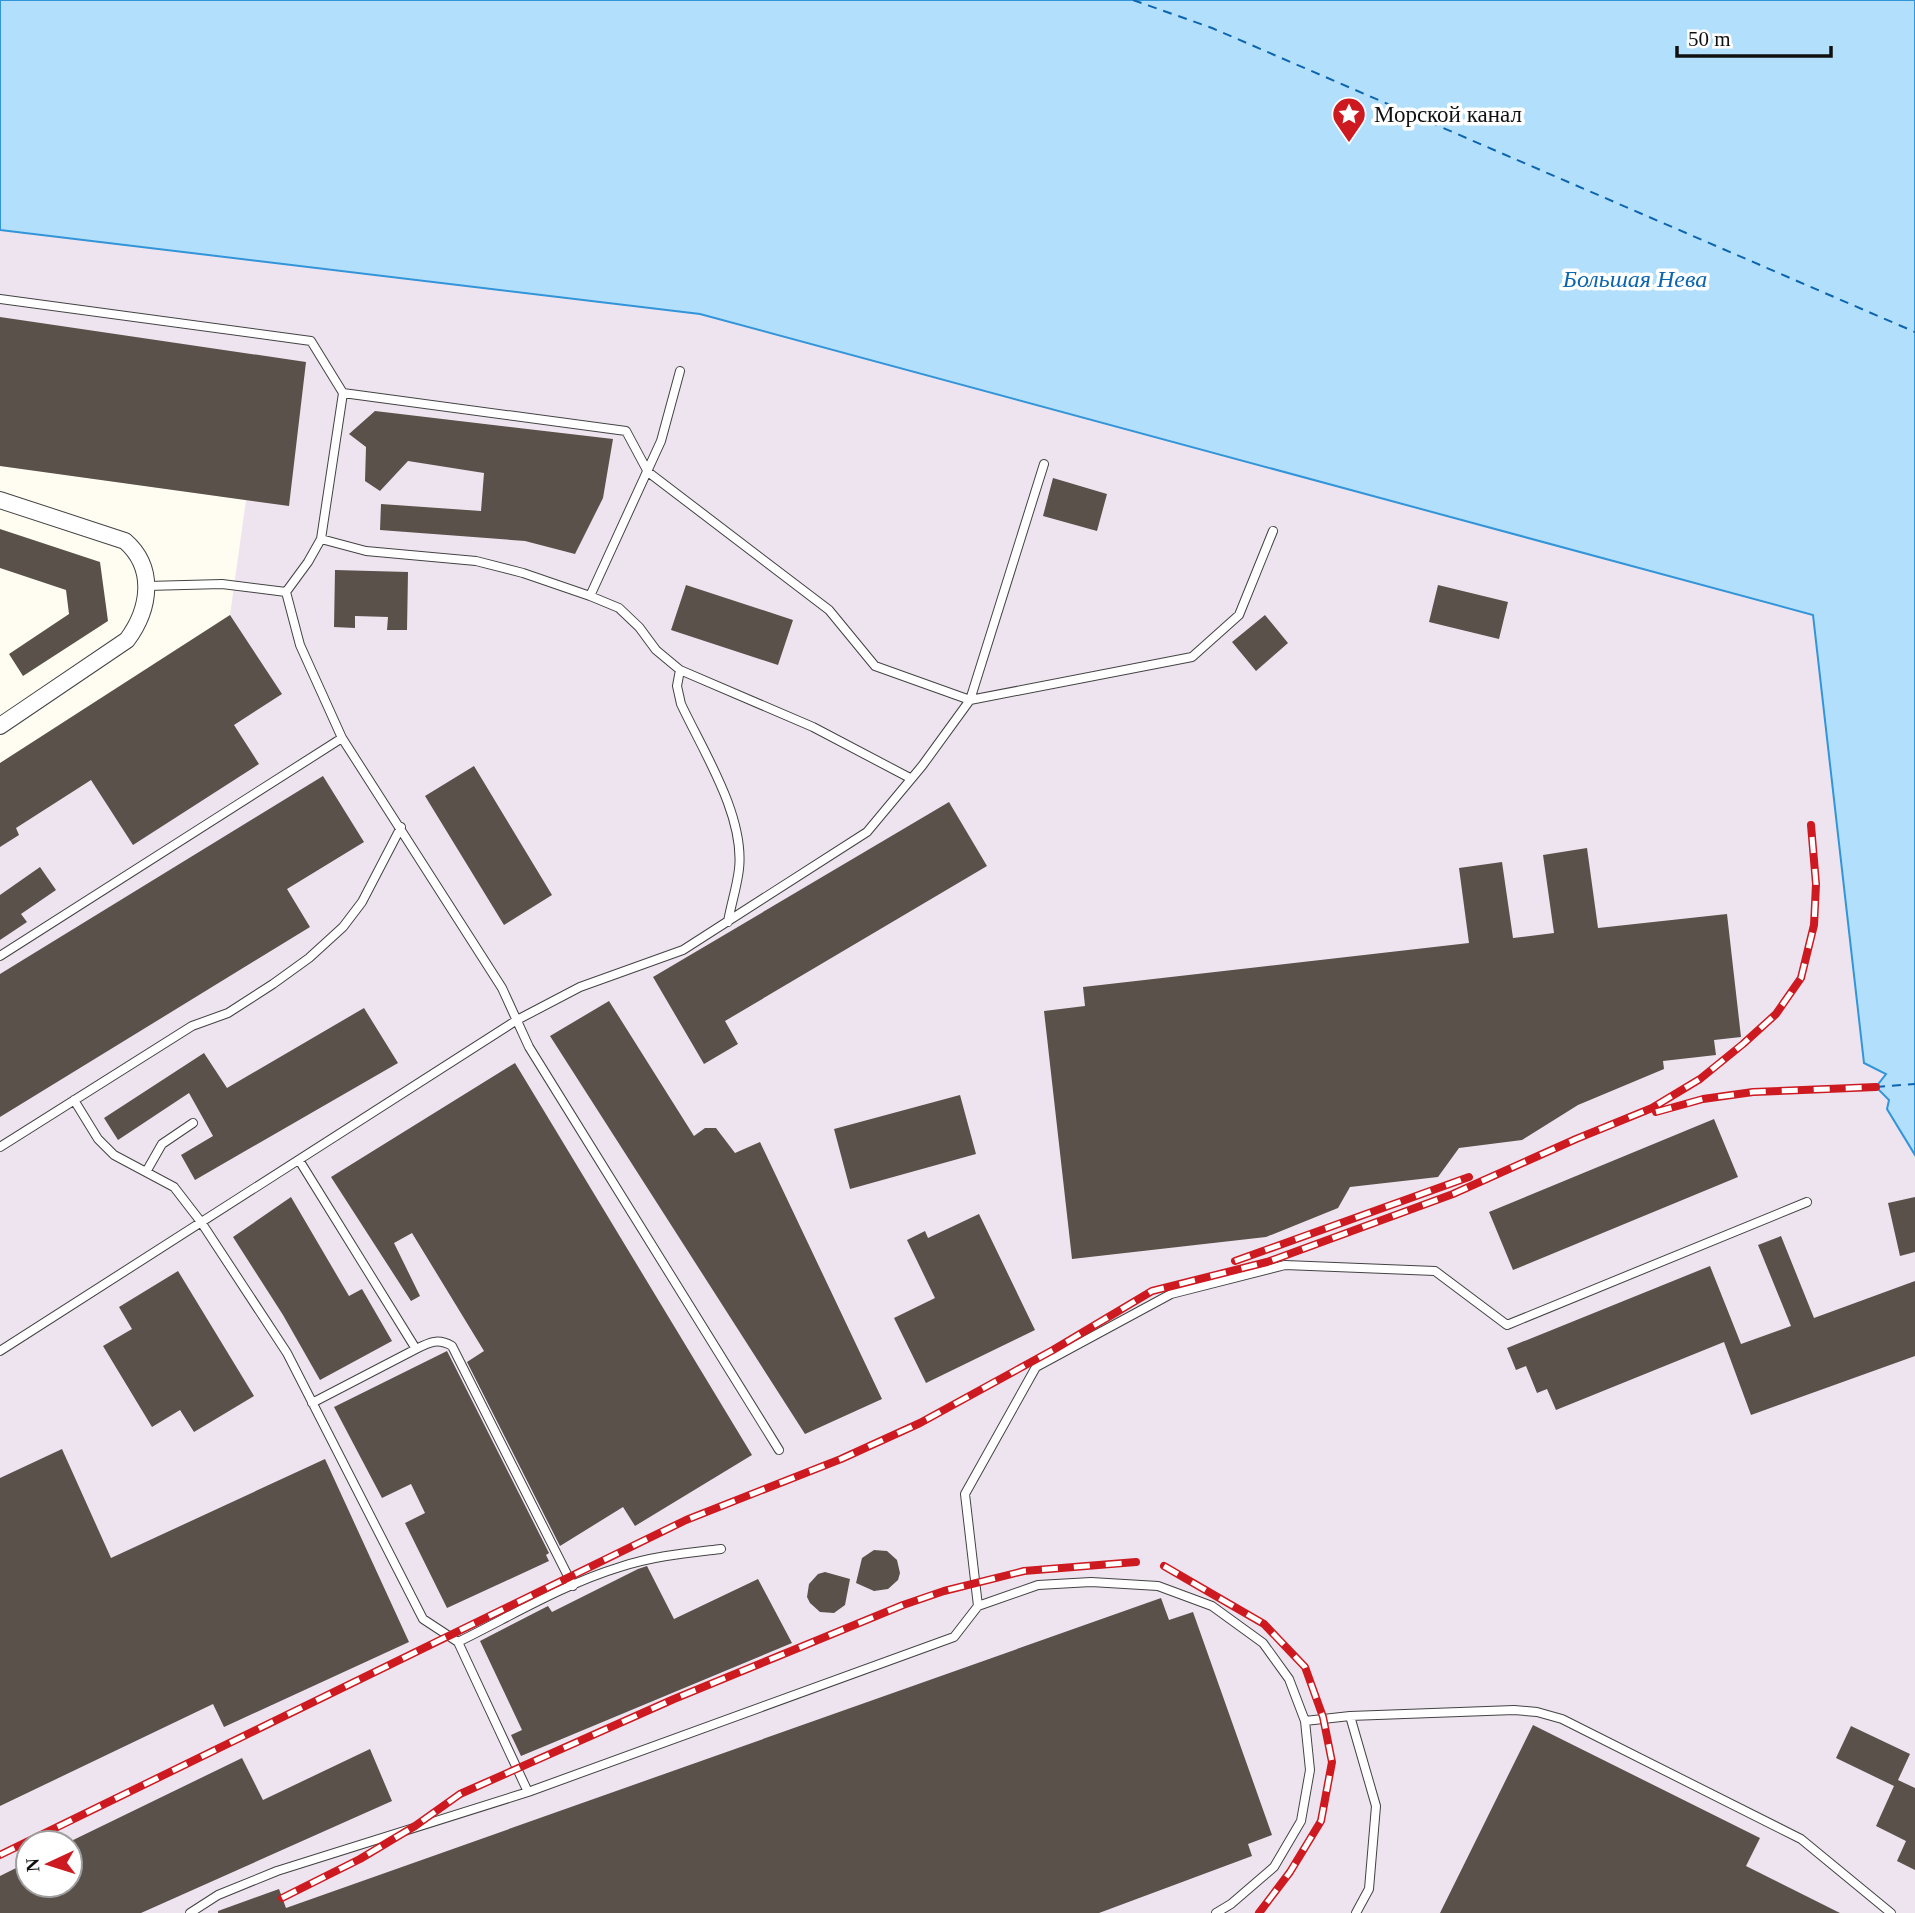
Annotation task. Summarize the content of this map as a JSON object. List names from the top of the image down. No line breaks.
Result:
{"water":["Большая Нева"],"places":{"place":["Морской канал"]},"scale_bar":"50 m","north":"left"}
